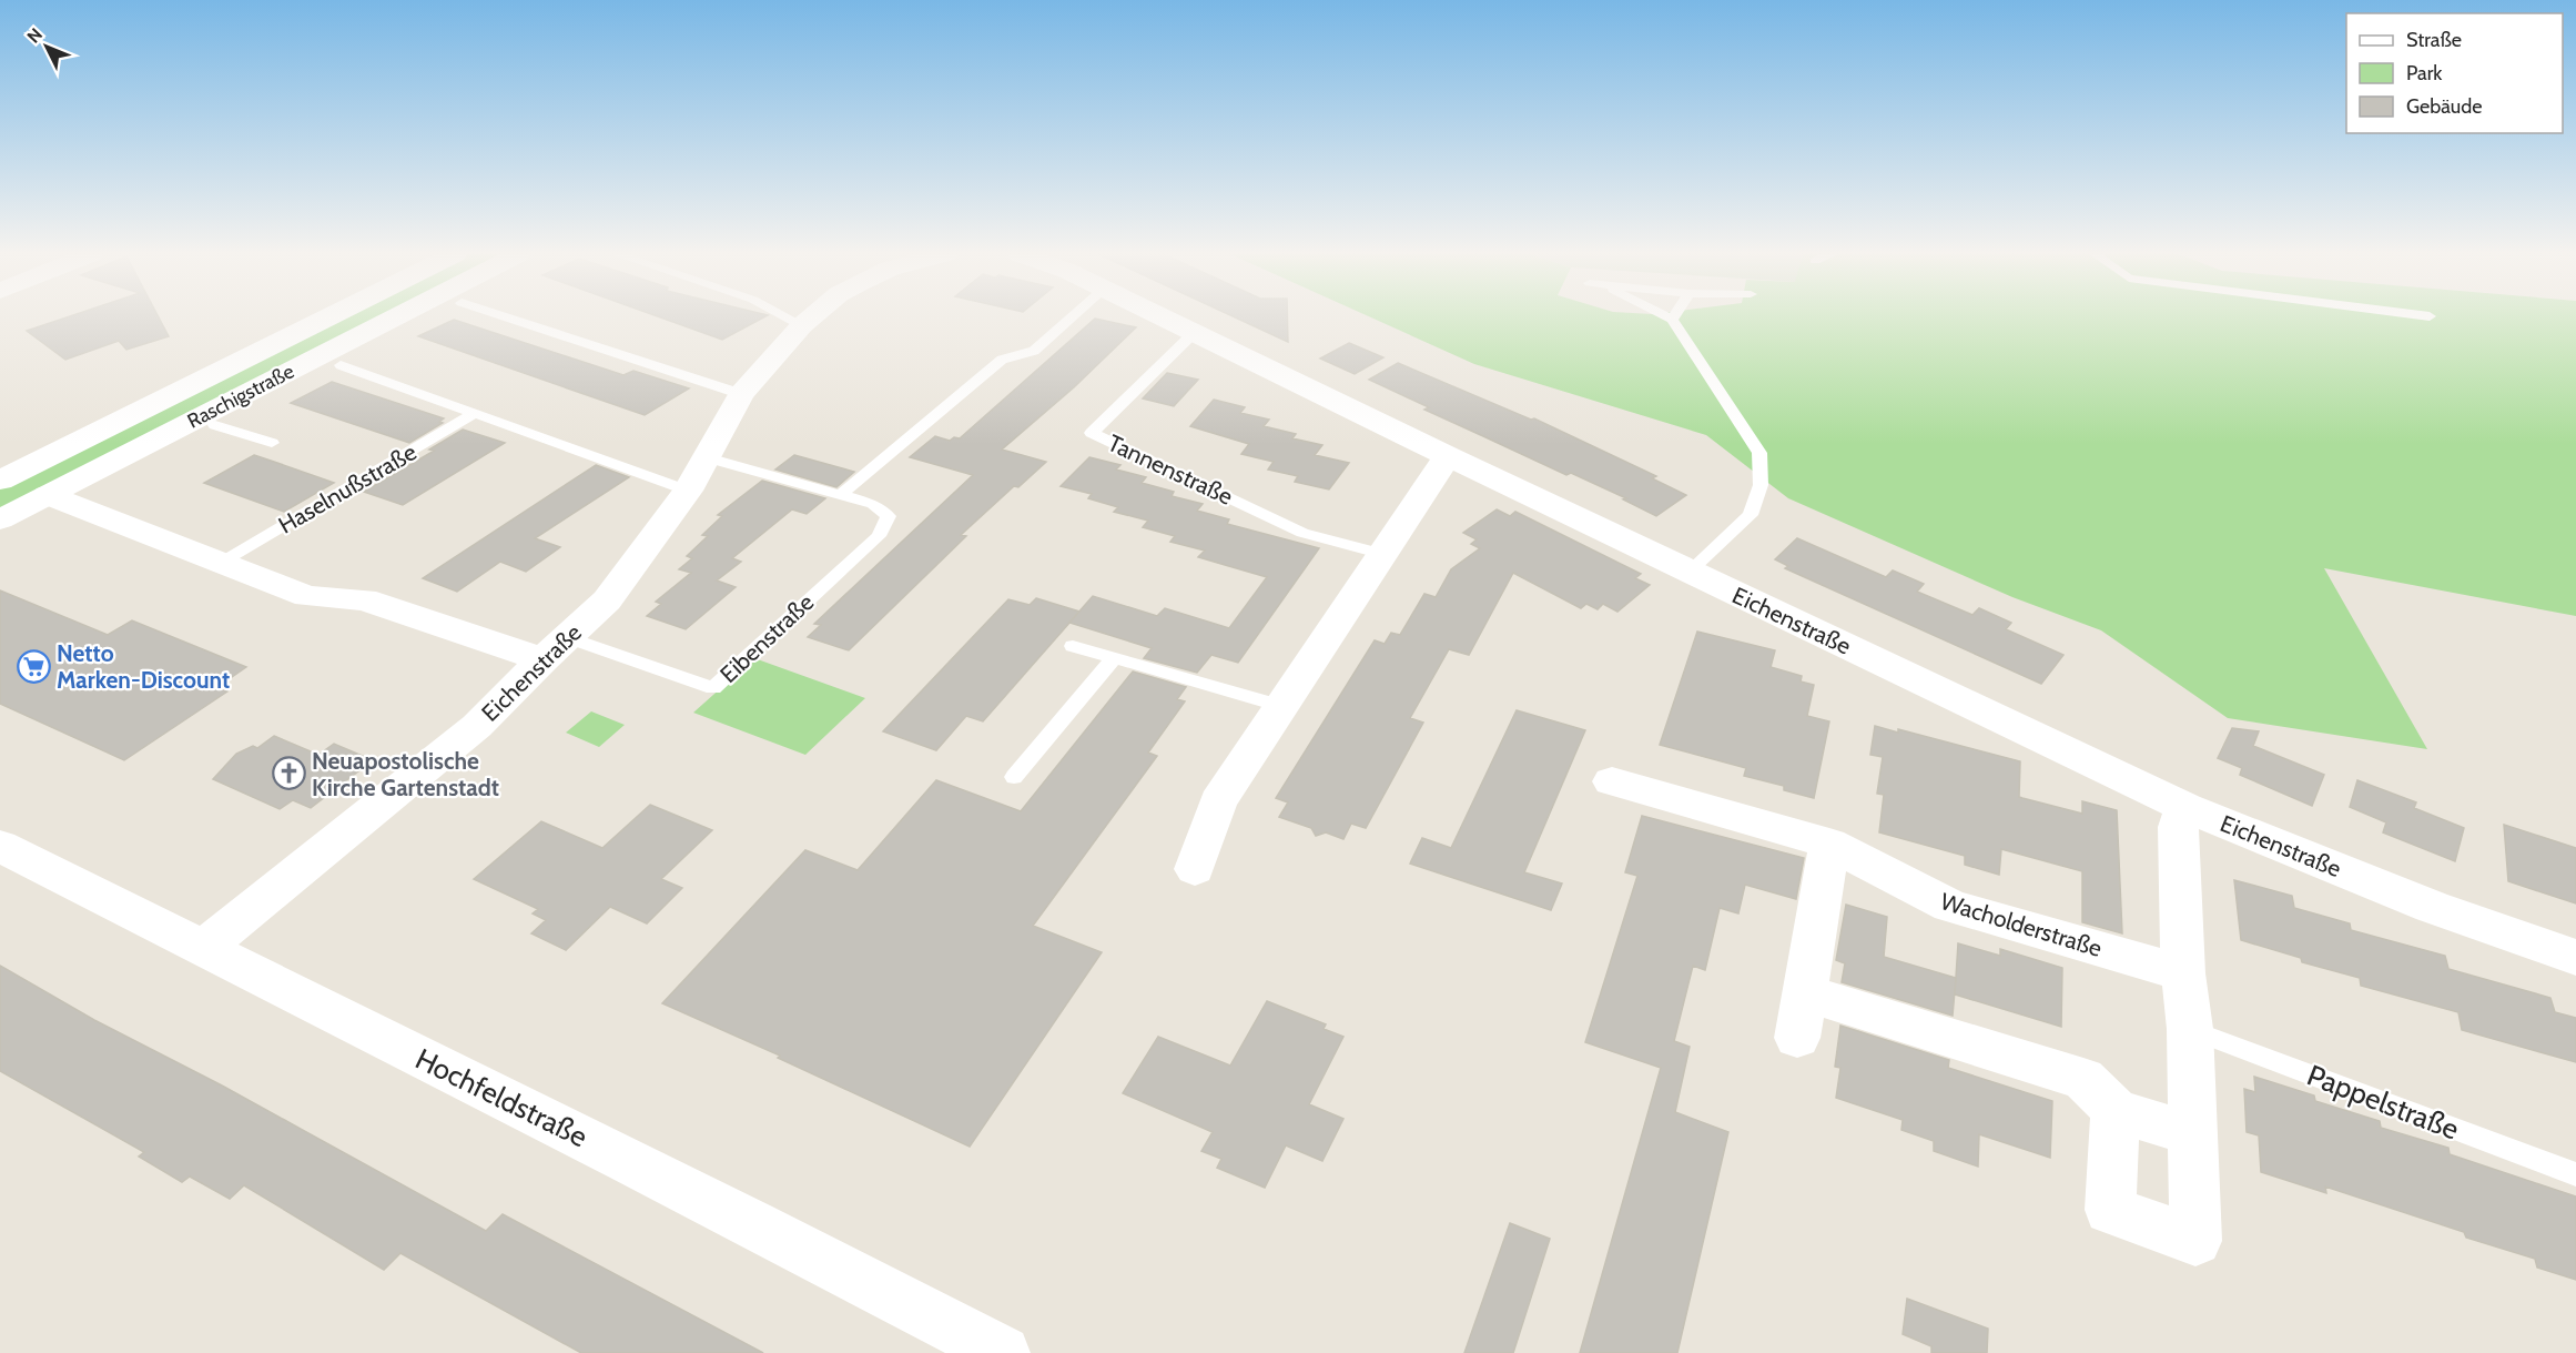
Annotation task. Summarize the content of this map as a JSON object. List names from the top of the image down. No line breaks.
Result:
{"streets":{"street":["Raschigstraße","Eichenstraße","Wacholderstraße","Hochfeldstraße"],"lane":["Tannenstraße","Haselnußstraße","Eibenstraße","Pappelstraße"]},"crossings":[["Tannenstraße","Eichenstraße"],["Eichenstraße","Eibenstraße"],["Eichenstraße","Hochfeldstraße"]],"places":{"supermarket":["Netto Marken-Discount"],"church":["Neuapostolische Kirche Gartenstadt"]},"legend":["Straße","Park","Gebäude"],"north":"top left"}
